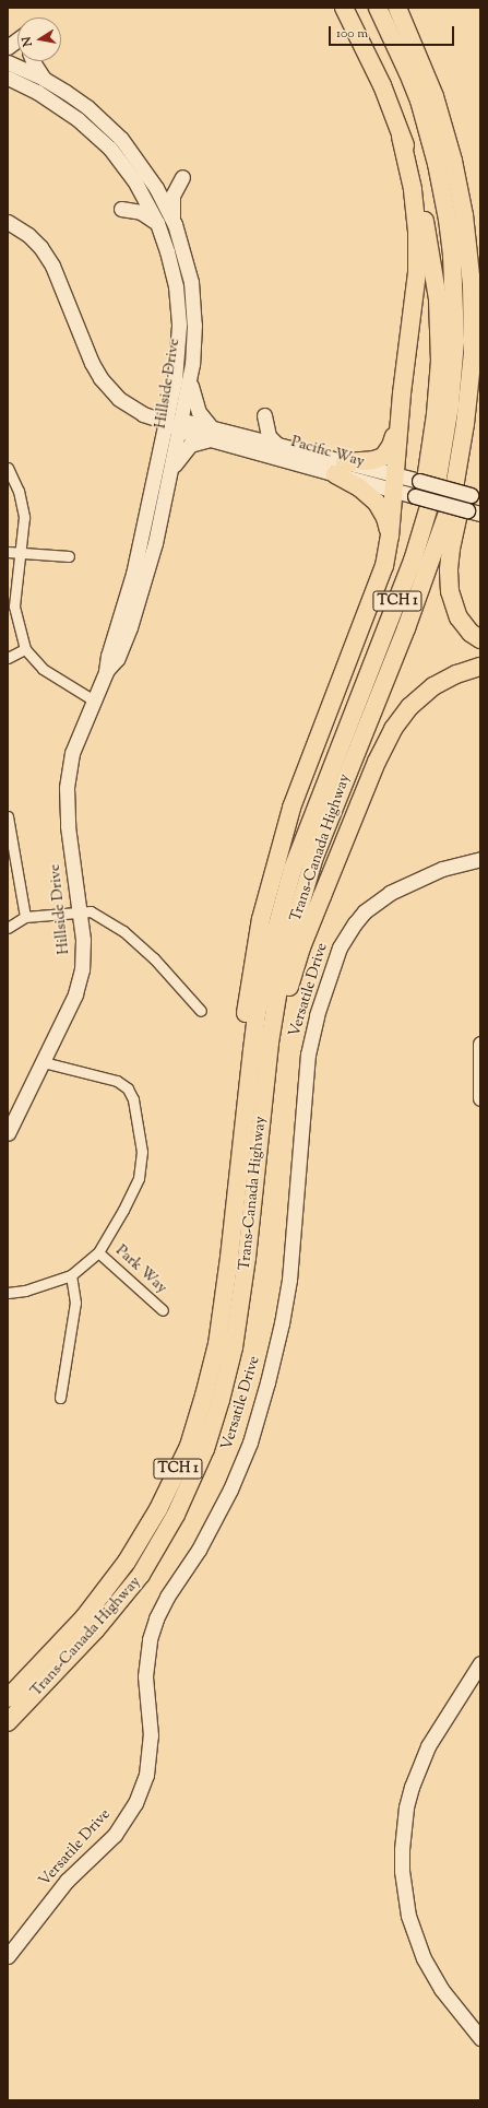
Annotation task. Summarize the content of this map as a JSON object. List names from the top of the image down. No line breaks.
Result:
{"streets":{"highway":["TCH 1","Trans-Canada Highway"],"street":["Hillside Drive","Pacific Way","Versatile Drive","Park Way"]},"crossings":[["Hillside Drive","Pacific Way"]],"scale_bar":"100 m","north":"left"}
